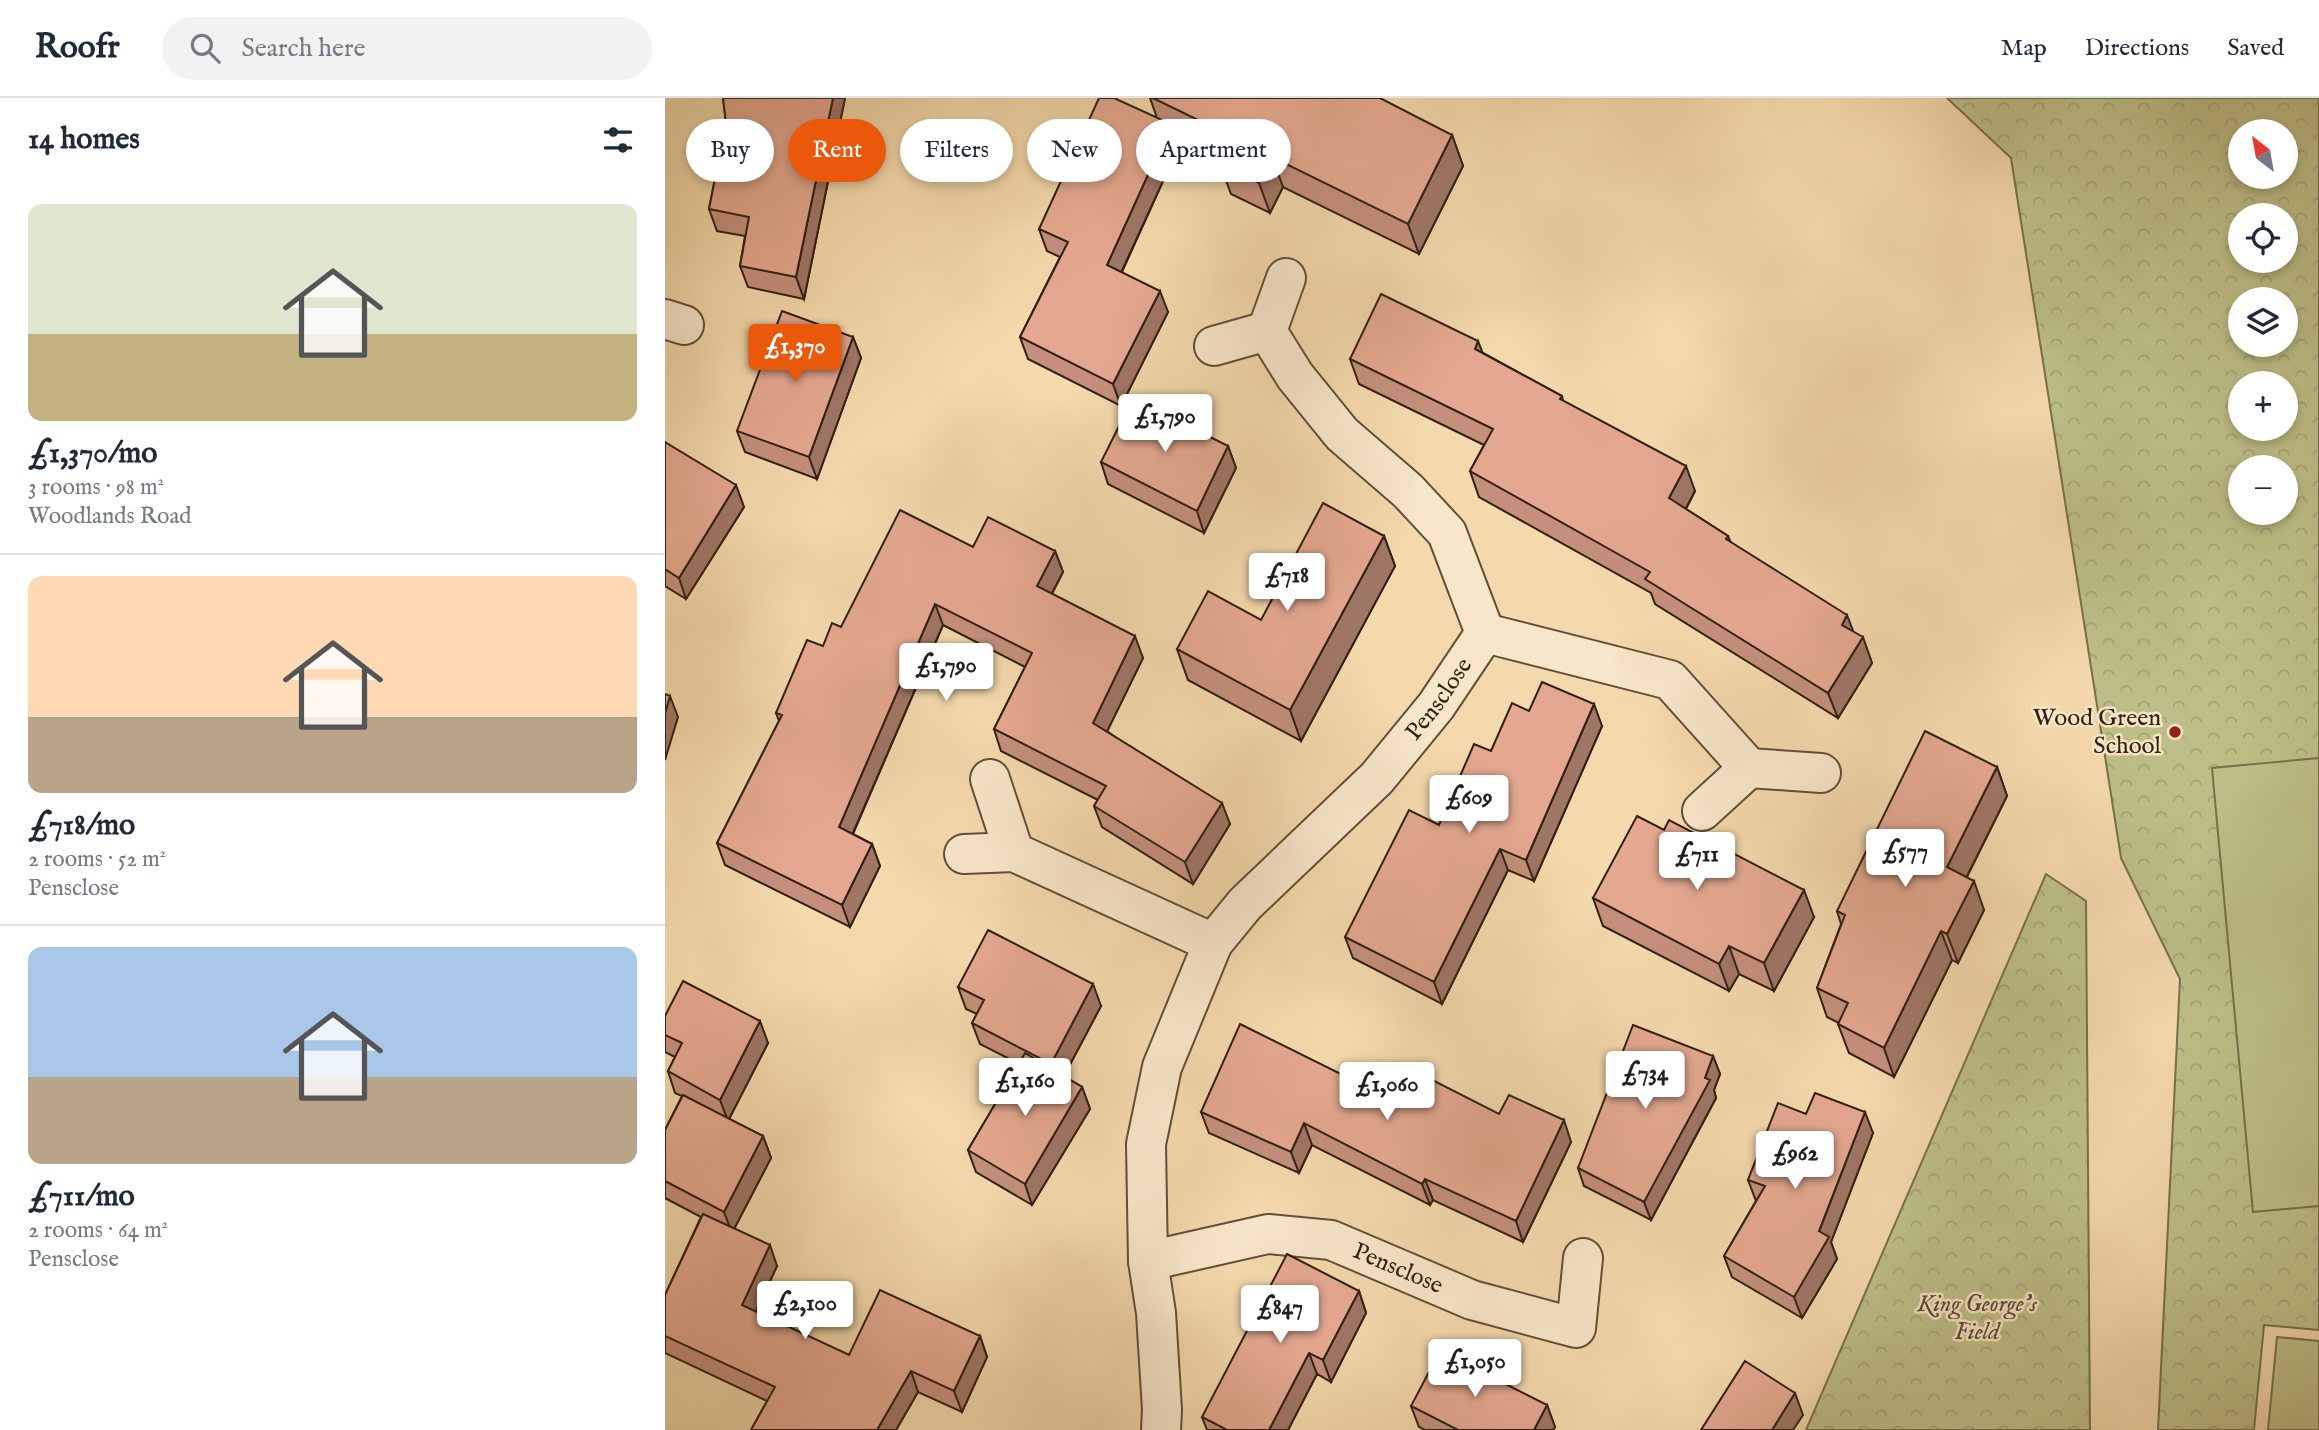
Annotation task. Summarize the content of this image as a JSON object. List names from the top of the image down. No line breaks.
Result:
{"streets":{"street":["Pensclose"]},"parks":["King George's Field"],"places":["Wood Green School"],"north":"top left","page":{"header":"Roofr","search":"Search here","nav":["Map","Directions","Saved"],"heading":"14 homes","map_buttons":["+","−"],"chip":["Buy","Rent","Filters","New","Apartment"],"list":[{"name":"£1,370/mo","note":"3 rooms · 98 m² · Woodlands Road"},{"name":"£718/mo","note":"2 rooms · 52 m² · Pensclose"},{"name":"£711/mo","note":"2 rooms · 64 m² · Pensclose"}],"price":["£1,370","£1,790","£718","£1,790","£609","£577","£711","£734","£1,160","£1,060","£962","£2,100","£847","£1,050"]}}
